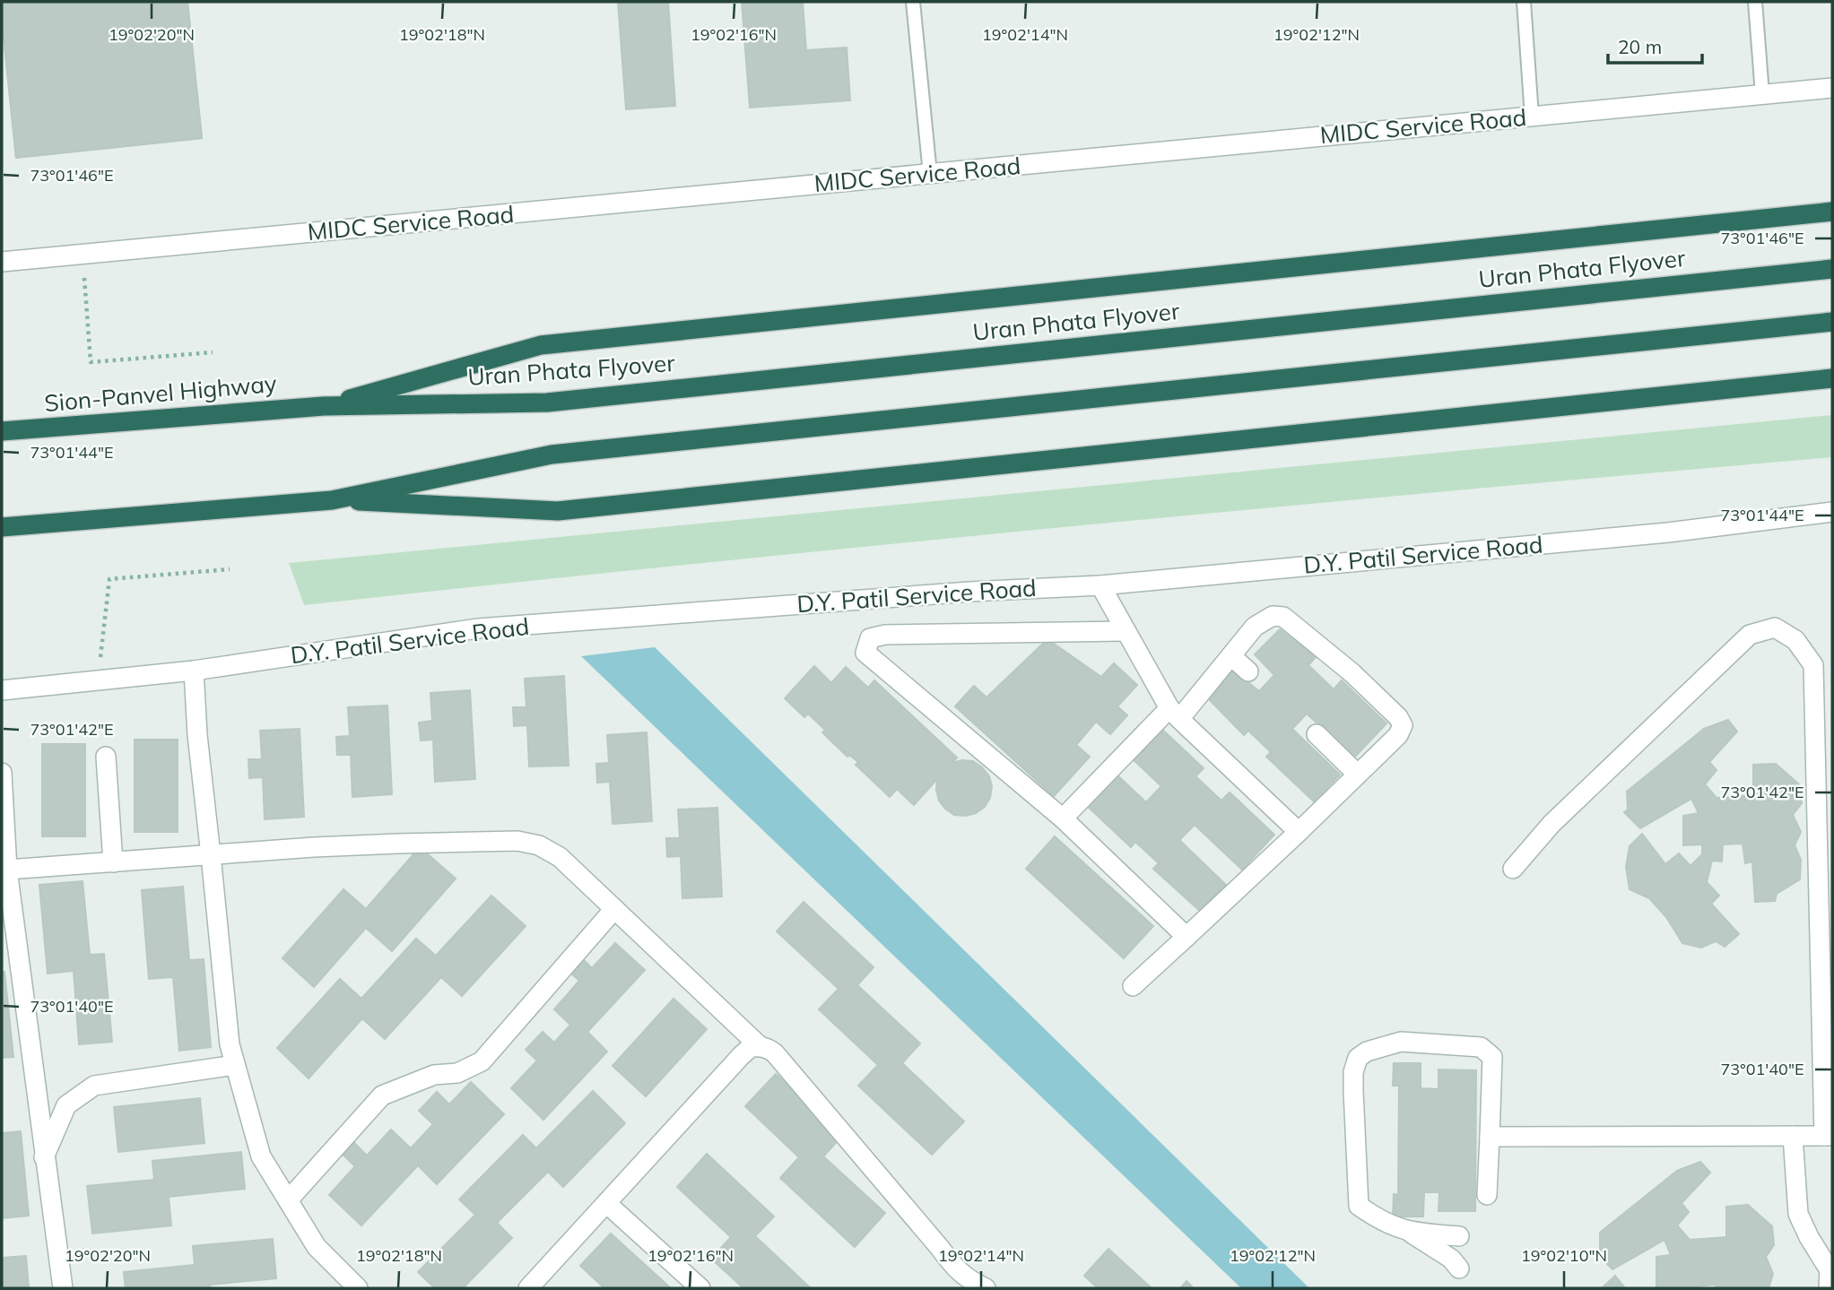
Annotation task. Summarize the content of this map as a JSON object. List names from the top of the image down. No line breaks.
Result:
{"streets":{"highway":["Uran Phata Flyover","Sion-Panvel Highway"],"street":["MIDC Service Road","D.Y. Patil Service Road"]},"crossings":[["Uran Phata Flyover","Sion-Panvel Highway"]],"scale_bar":"20 m","coordinates":["19°02'20\"N","19°02'18\"N","19°02'16\"N","19°02'14\"N","19°02'12\"N","73°01'46\"E","73°01'44\"E","73°01'42\"E","73°01'40\"E","19°02'10\"N"]}
